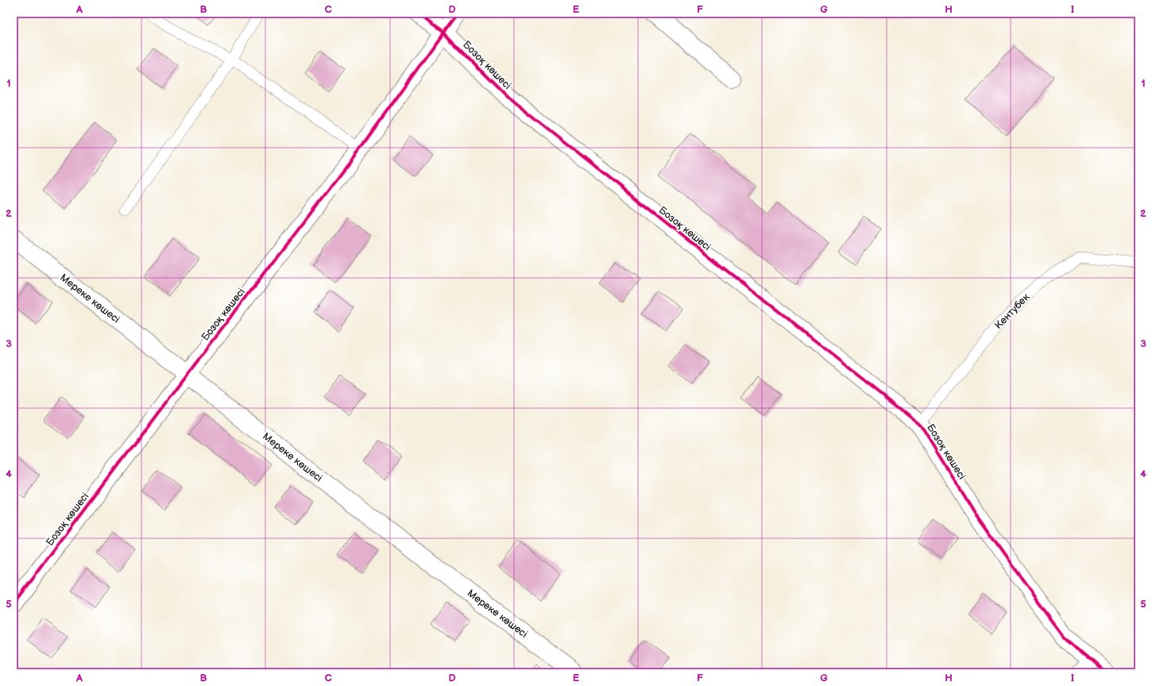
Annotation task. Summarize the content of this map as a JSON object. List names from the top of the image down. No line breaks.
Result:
{"streets":{"street":["Бозоқ көшесі","Мереке көшесі"],"lane":["Кентубек"]},"crossings":[["Бозоқ көшесі","Мереке көшесі"],["Бозоқ көшесі","Кентубек"]],"grid":{"columns":["A","B","C","D","E","F","G","H","I"],"rows":["1","2","3","4","5"]}}
